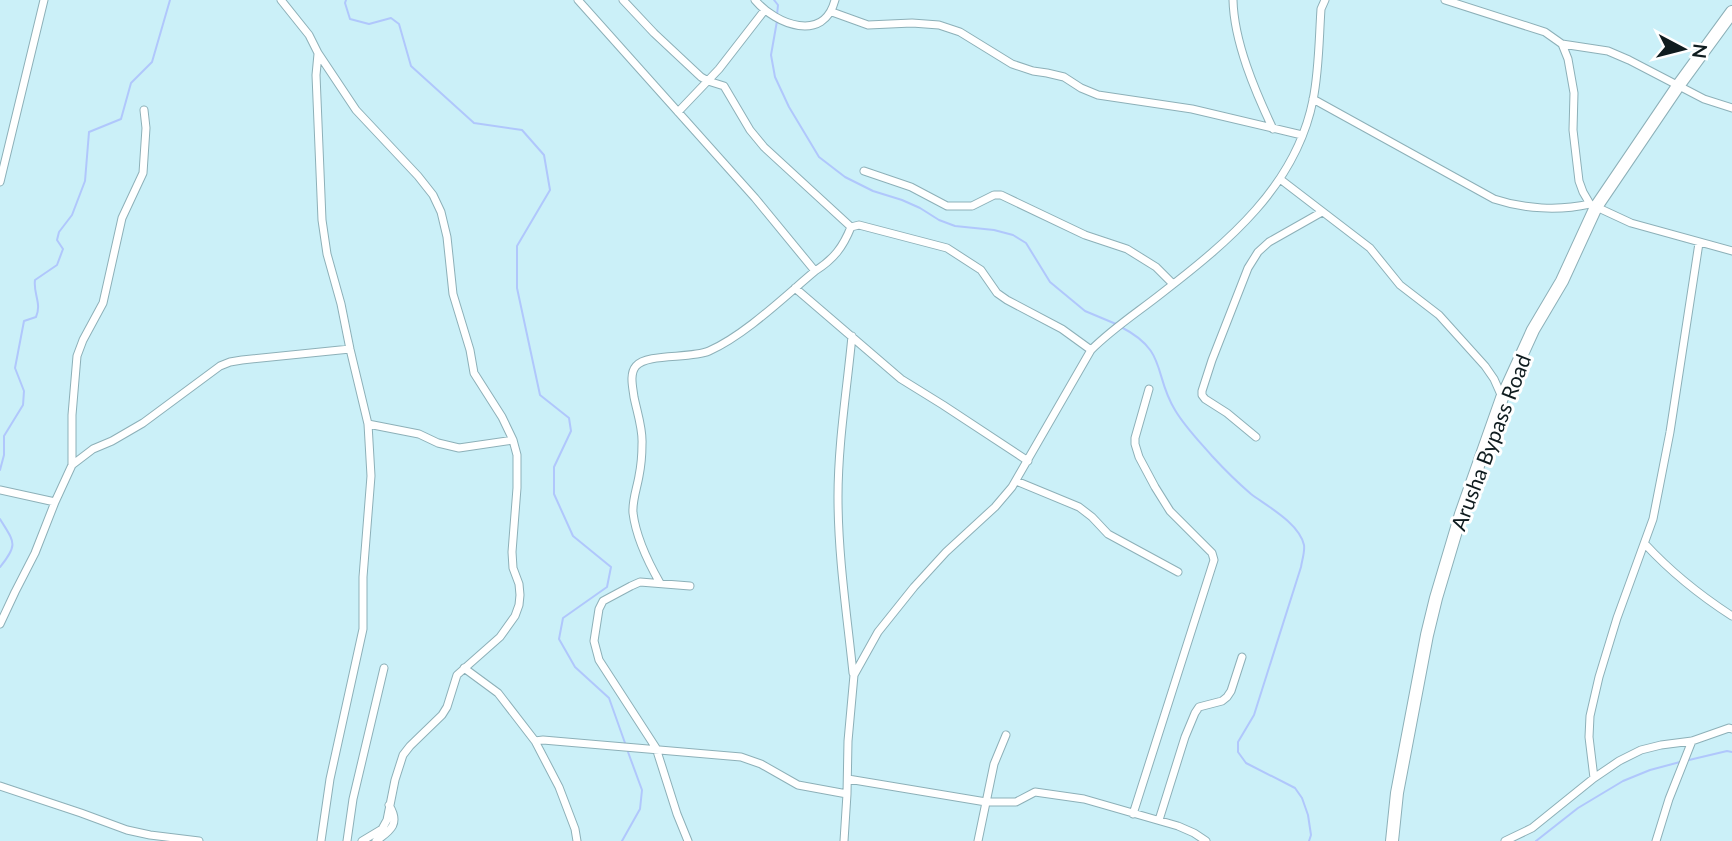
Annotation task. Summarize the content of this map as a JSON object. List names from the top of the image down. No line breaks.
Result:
{"streets":{"main road":["Arusha Bypass Road"]},"north":"right"}
